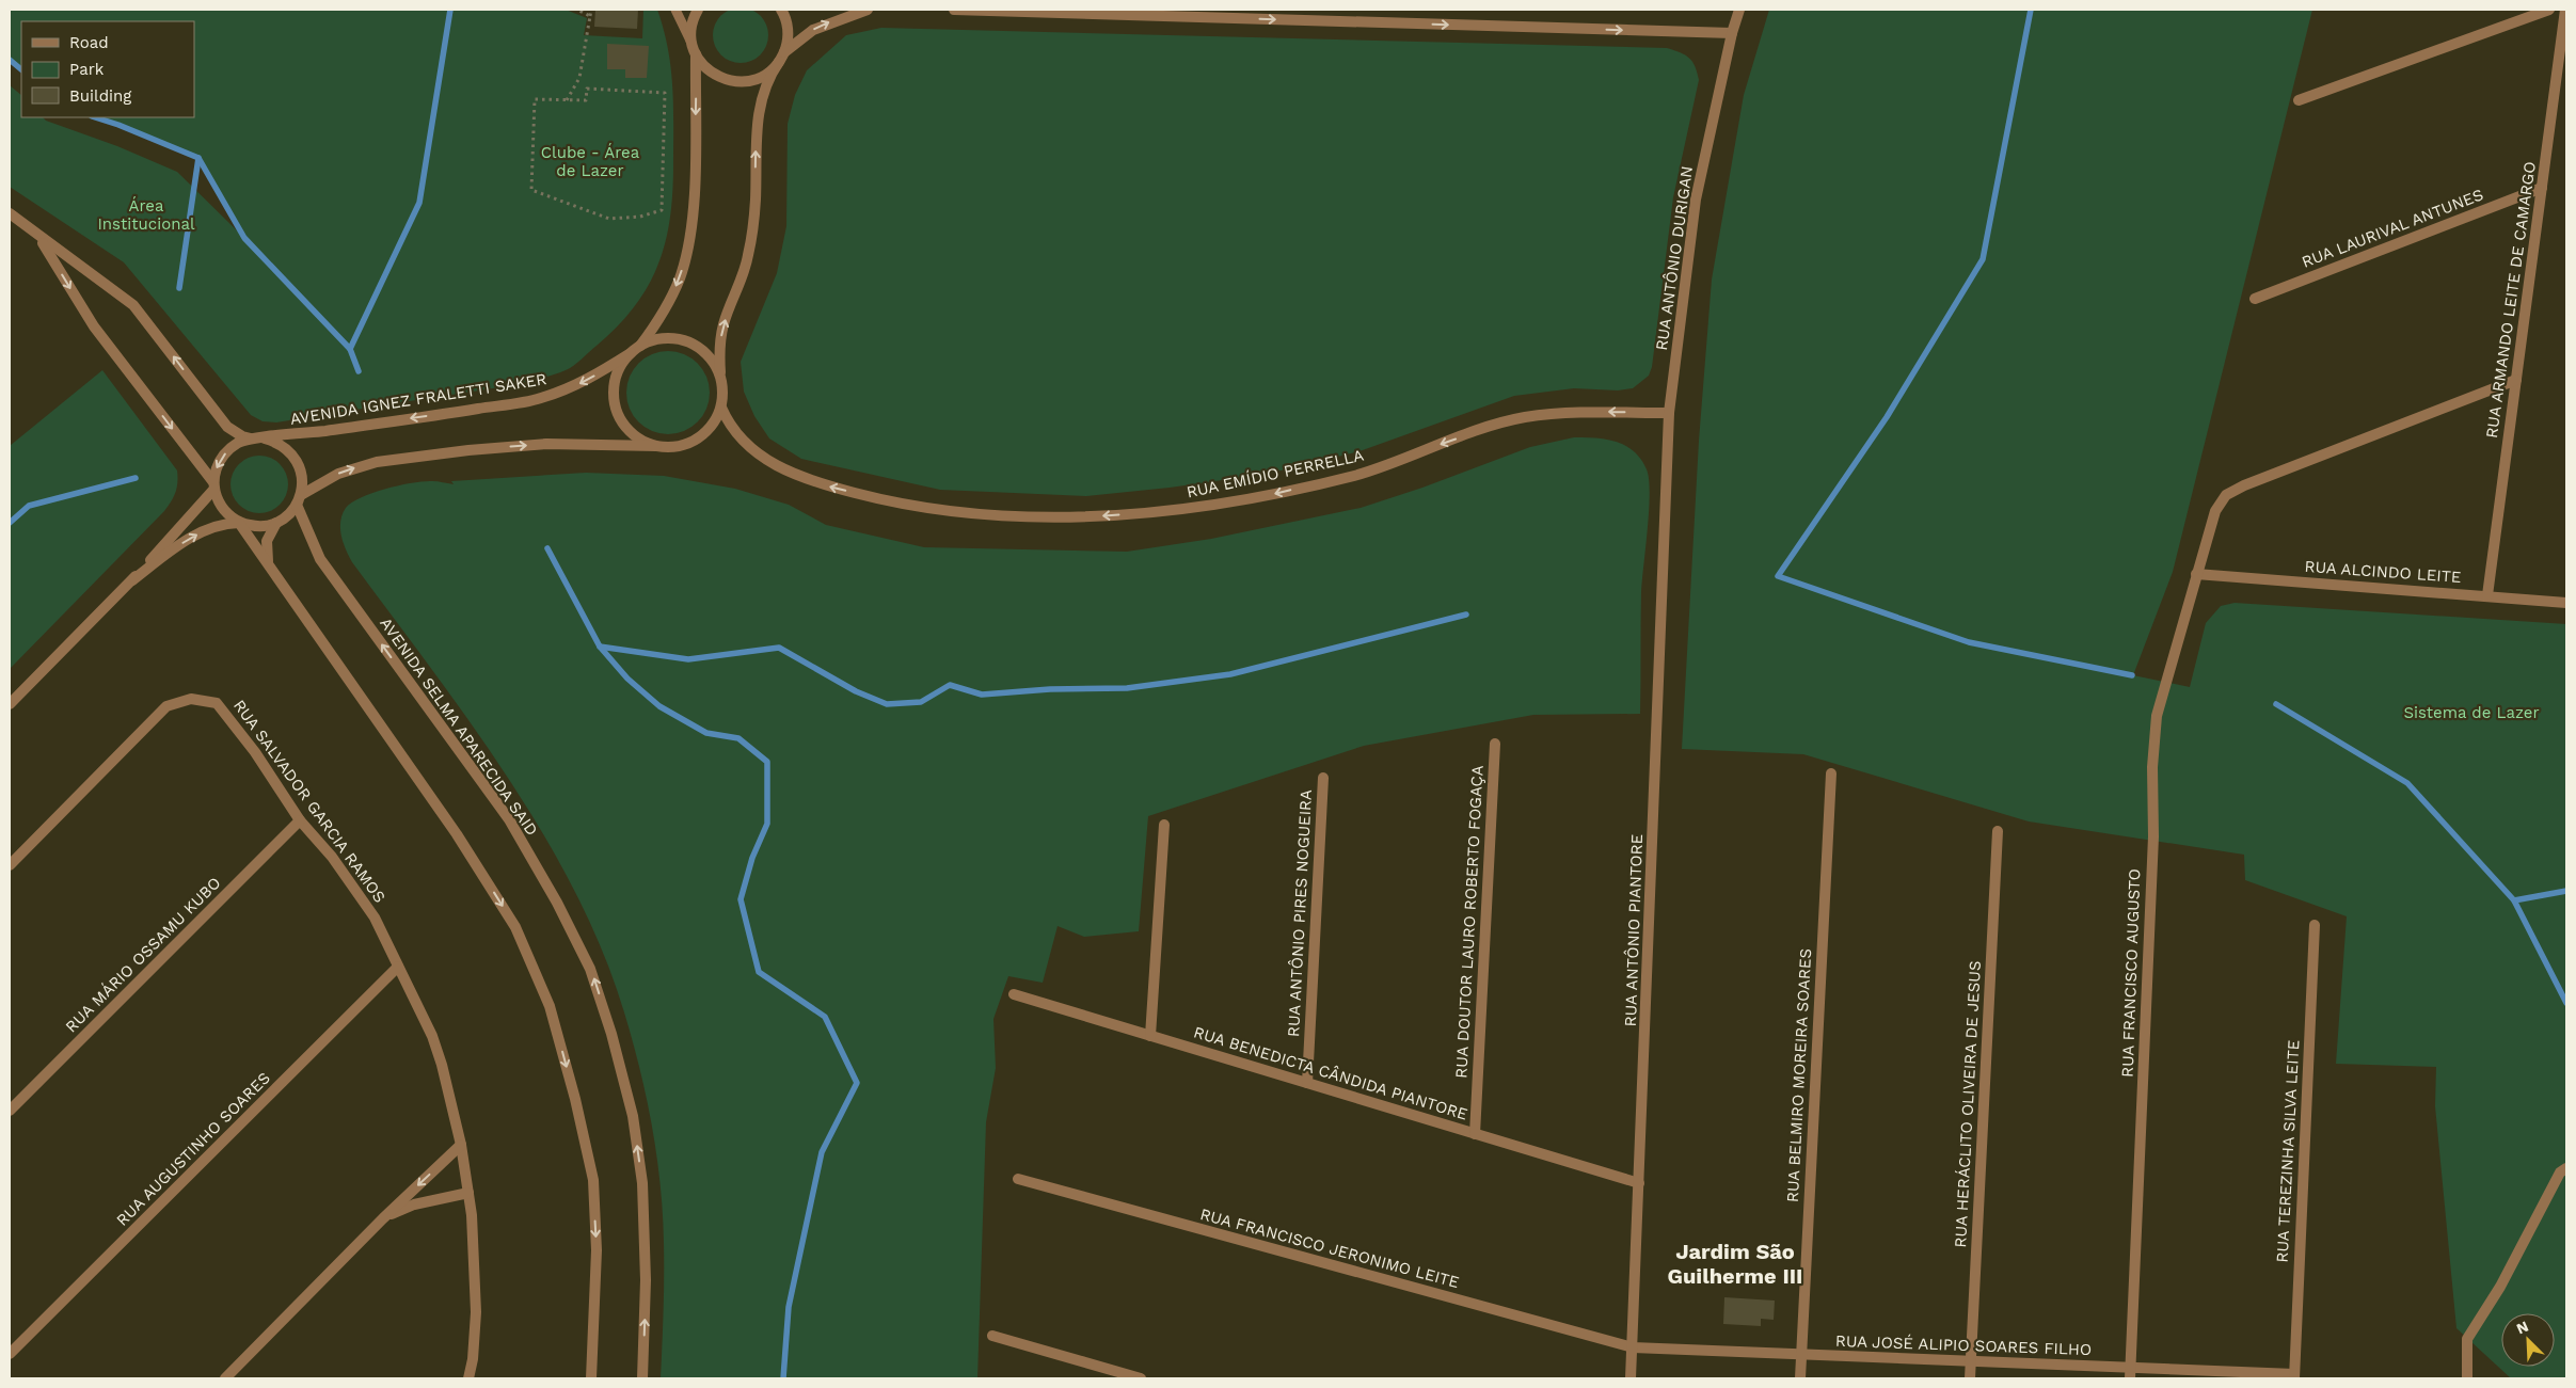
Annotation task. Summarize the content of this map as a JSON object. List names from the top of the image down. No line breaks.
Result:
{"streets":{"street":["RUA LAURIVAL ANTUNES","RUA ANTÔNIO DURIGAN","RUA ARMANDO LEITE DE CAMARGO","AVENIDA IGNEZ FRALETTI SAKER","RUA EMÍDIO PERRELLA","RUA ALCINDO LEITE","AVENIDA SELMA APARECIDA SAID","RUA SALVADOR GARCIA RAMOS","RUA ANTÔNIO PIRES NOGUEIRA","RUA DOUTOR LAURO ROBERTO FOGAÇA","RUA ANTÔNIO PIANTORE","RUA MÁRIO OSSAMU KUBO","RUA FRANCISCO AUGUSTO","RUA BENEDICTA CÂNDIDA PIANTORE","RUA BELMIRO MOREIRA SOARES","RUA HERÁCLITO OLIVEIRA DE JESUS","RUA AUGUSTINHO SOARES","RUA TEREZINHA SILVA LEITE","RUA FRANCISCO JERONIMO LEITE","RUA JOSÉ ALIPIO SOARES FILHO"]},"crossings":[["RUA LAURIVAL ANTUNES","RUA ARMANDO LEITE DE CAMARGO"],["RUA ANTÔNIO DURIGAN","RUA EMÍDIO PERRELLA"],["RUA ANTÔNIO DURIGAN","RUA ANTÔNIO PIANTORE"],["RUA ARMANDO LEITE DE CAMARGO","RUA ALCINDO LEITE"],["RUA ARMANDO LEITE DE CAMARGO","RUA FRANCISCO AUGUSTO"],["AVENIDA IGNEZ FRALETTI SAKER","RUA EMÍDIO PERRELLA"],["AVENIDA IGNEZ FRALETTI SAKER","AVENIDA SELMA APARECIDA SAID"],["RUA ALCINDO LEITE","RUA FRANCISCO AUGUSTO"],["RUA SALVADOR GARCIA RAMOS","RUA MÁRIO OSSAMU KUBO"],["RUA SALVADOR GARCIA RAMOS","RUA AUGUSTINHO SOARES"],["RUA ANTÔNIO PIRES NOGUEIRA","RUA BENEDICTA CÂNDIDA PIANTORE"],["RUA DOUTOR LAURO ROBERTO FOGAÇA","RUA BENEDICTA CÂNDIDA PIANTORE"],["RUA ANTÔNIO PIANTORE","RUA BENEDICTA CÂNDIDA PIANTORE"],["RUA ANTÔNIO PIANTORE","RUA FRANCISCO JERONIMO LEITE"],["RUA ANTÔNIO PIANTORE","RUA JOSÉ ALIPIO SOARES FILHO"],["RUA FRANCISCO AUGUSTO","RUA JOSÉ ALIPIO SOARES FILHO"],["RUA BELMIRO MOREIRA SOARES","RUA JOSÉ ALIPIO SOARES FILHO"],["RUA HERÁCLITO OLIVEIRA DE JESUS","RUA JOSÉ ALIPIO SOARES FILHO"],["RUA TEREZINHA SILVA LEITE","RUA JOSÉ ALIPIO SOARES FILHO"],["RUA FRANCISCO JERONIMO LEITE","RUA JOSÉ ALIPIO SOARES FILHO"]],"one_way":["RUA EMÍDIO PERRELLA"],"districts":["Jardim São Guilherme III"],"parks":["Clube - Área de Lazer","Área Institucional","Sistema de Lazer"],"legend":["Road","Park","Building"],"north":"top left"}
